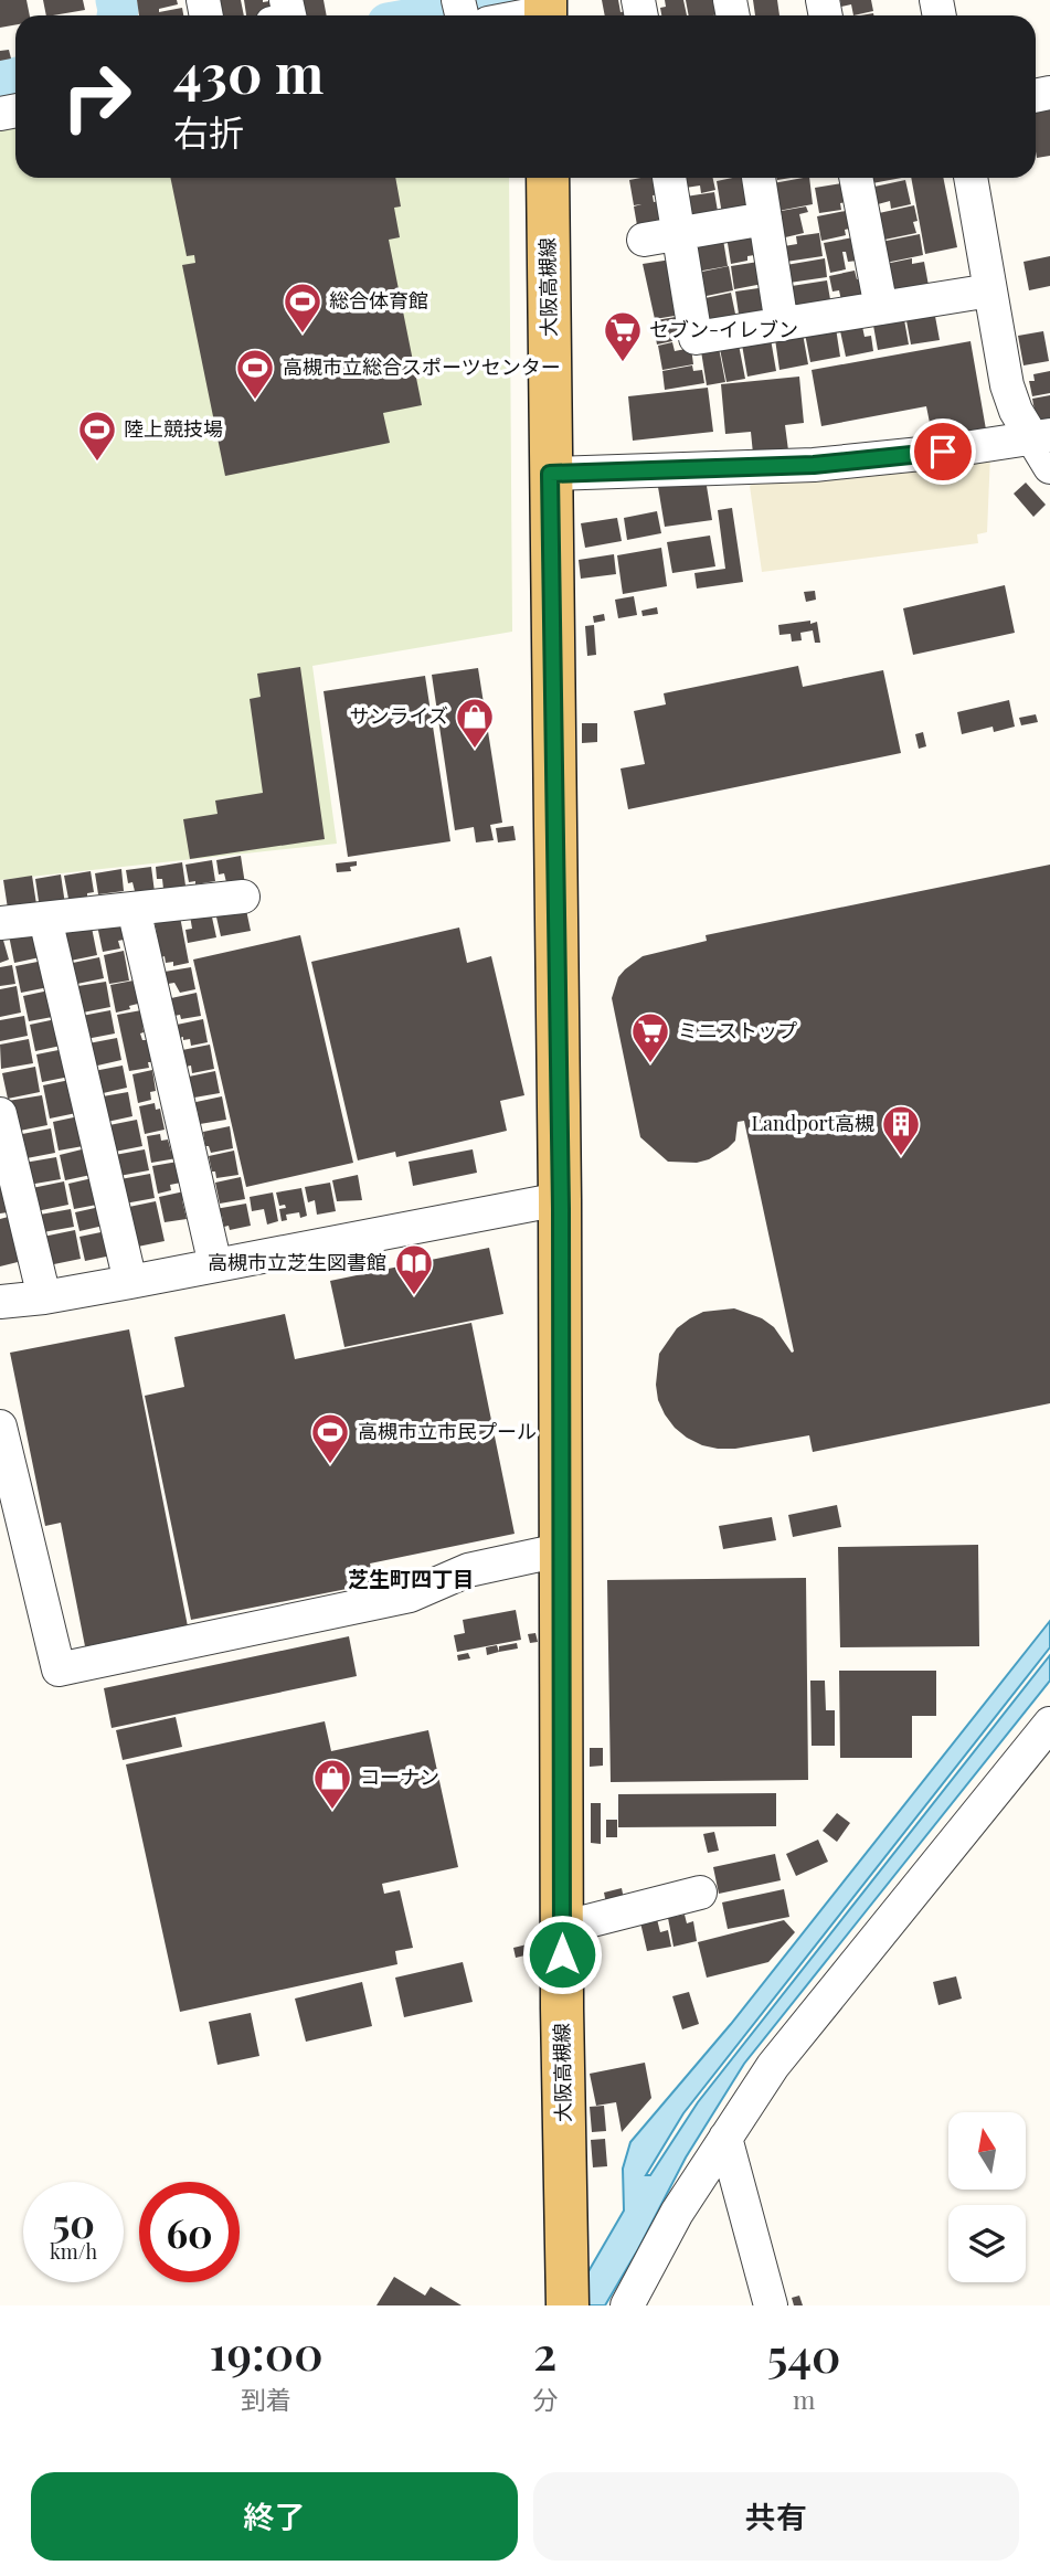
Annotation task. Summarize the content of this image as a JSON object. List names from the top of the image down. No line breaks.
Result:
{"streets":{"main road":["大阪高槻線"]},"districts":["芝生町四丁目"],"places":{"sports":["総合体育館","高槻市立総合スポーツセンター","陸上競技場","高槻市立市民プール"],"supermarket":["セブン-イレブン","ミニストップ"],"shop":["サンライズ","コーナン"],"building":["Landport高槻"],"library":["高槻市立芝生図書館"]},"north":"top","page":{"turn":["430 m","右折"],"speed":"50 km/h","limit":"60","eta":["19:00","到着","2","分","540","m"],"buttons":["終了","共有"]}}
